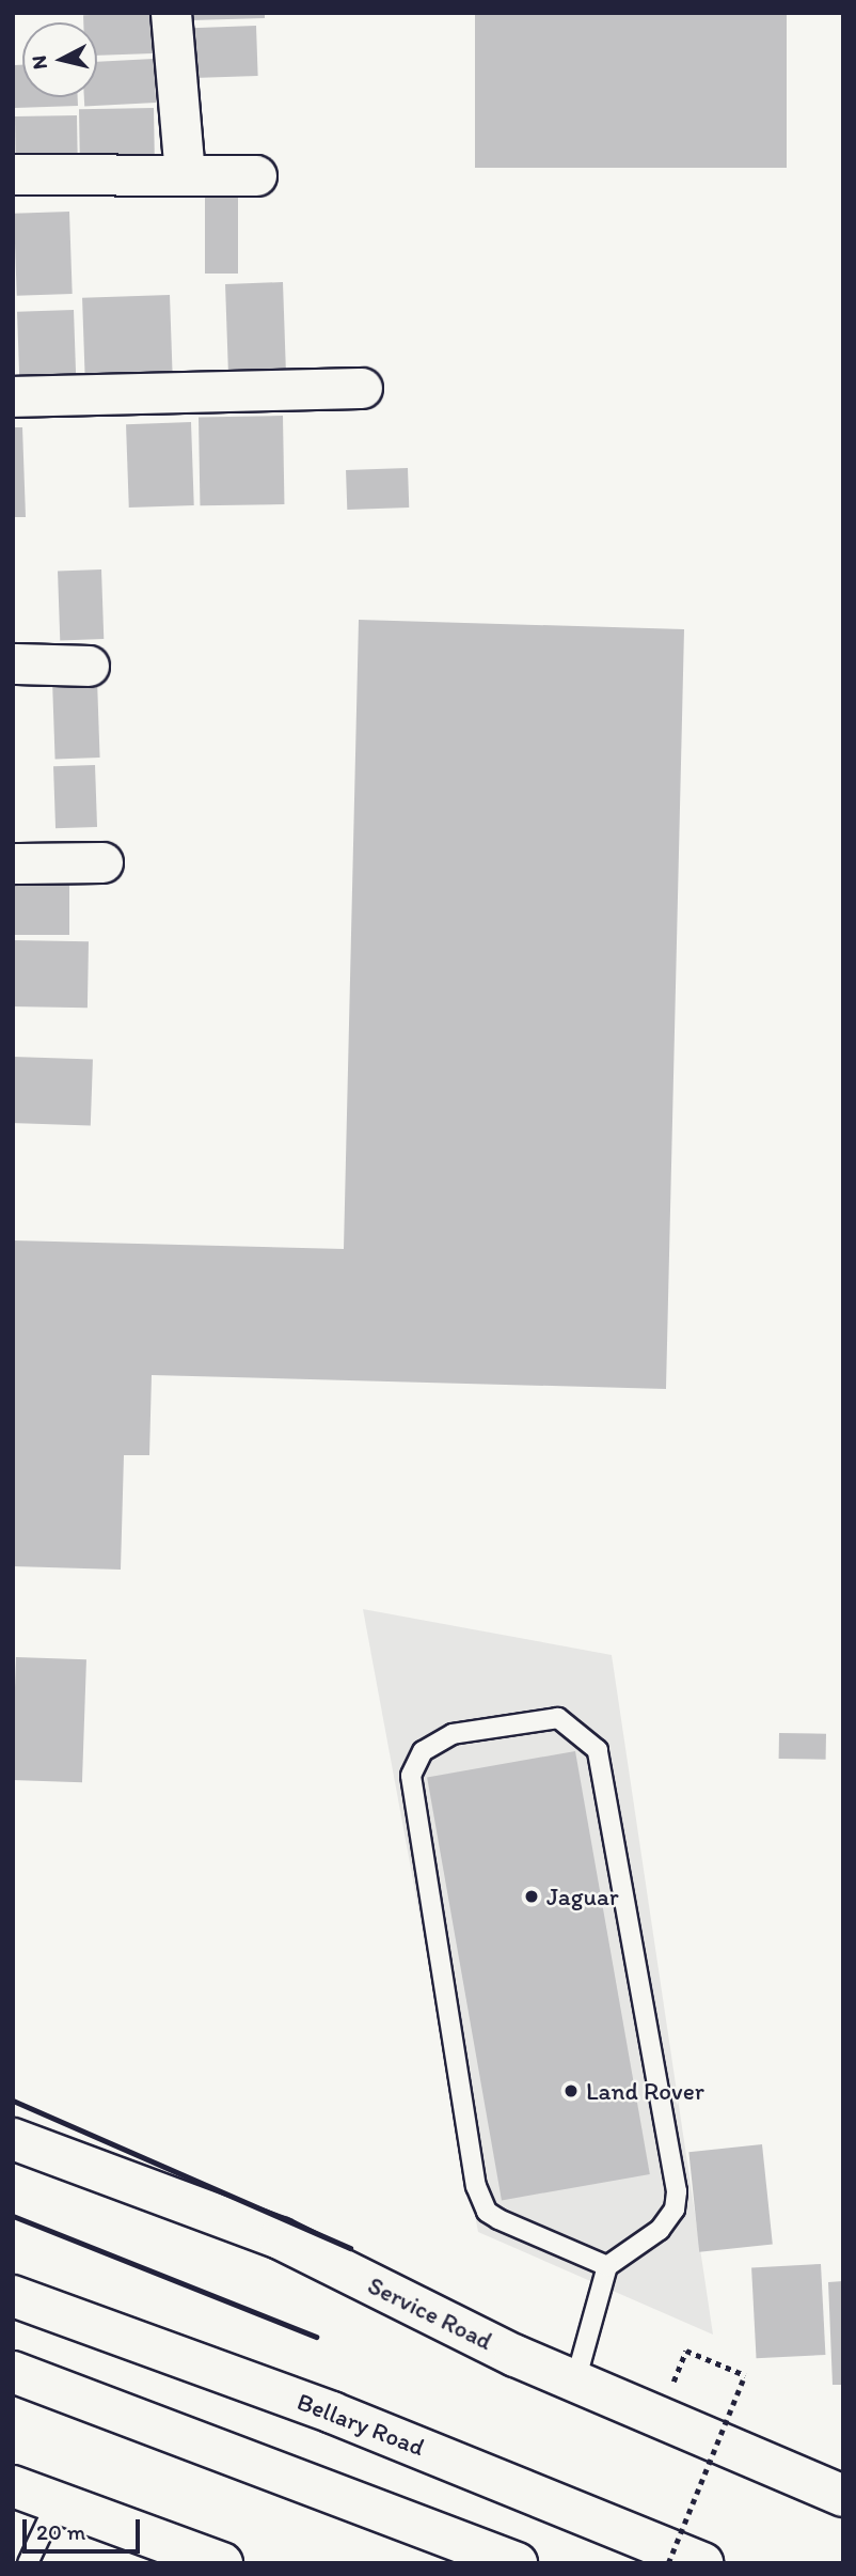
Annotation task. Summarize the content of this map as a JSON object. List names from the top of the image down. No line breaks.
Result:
{"streets":{"main road":["Service Road","Bellary Road"]},"places":["Jaguar","Land Rover"],"scale_bar":"20 m","north":"left"}
